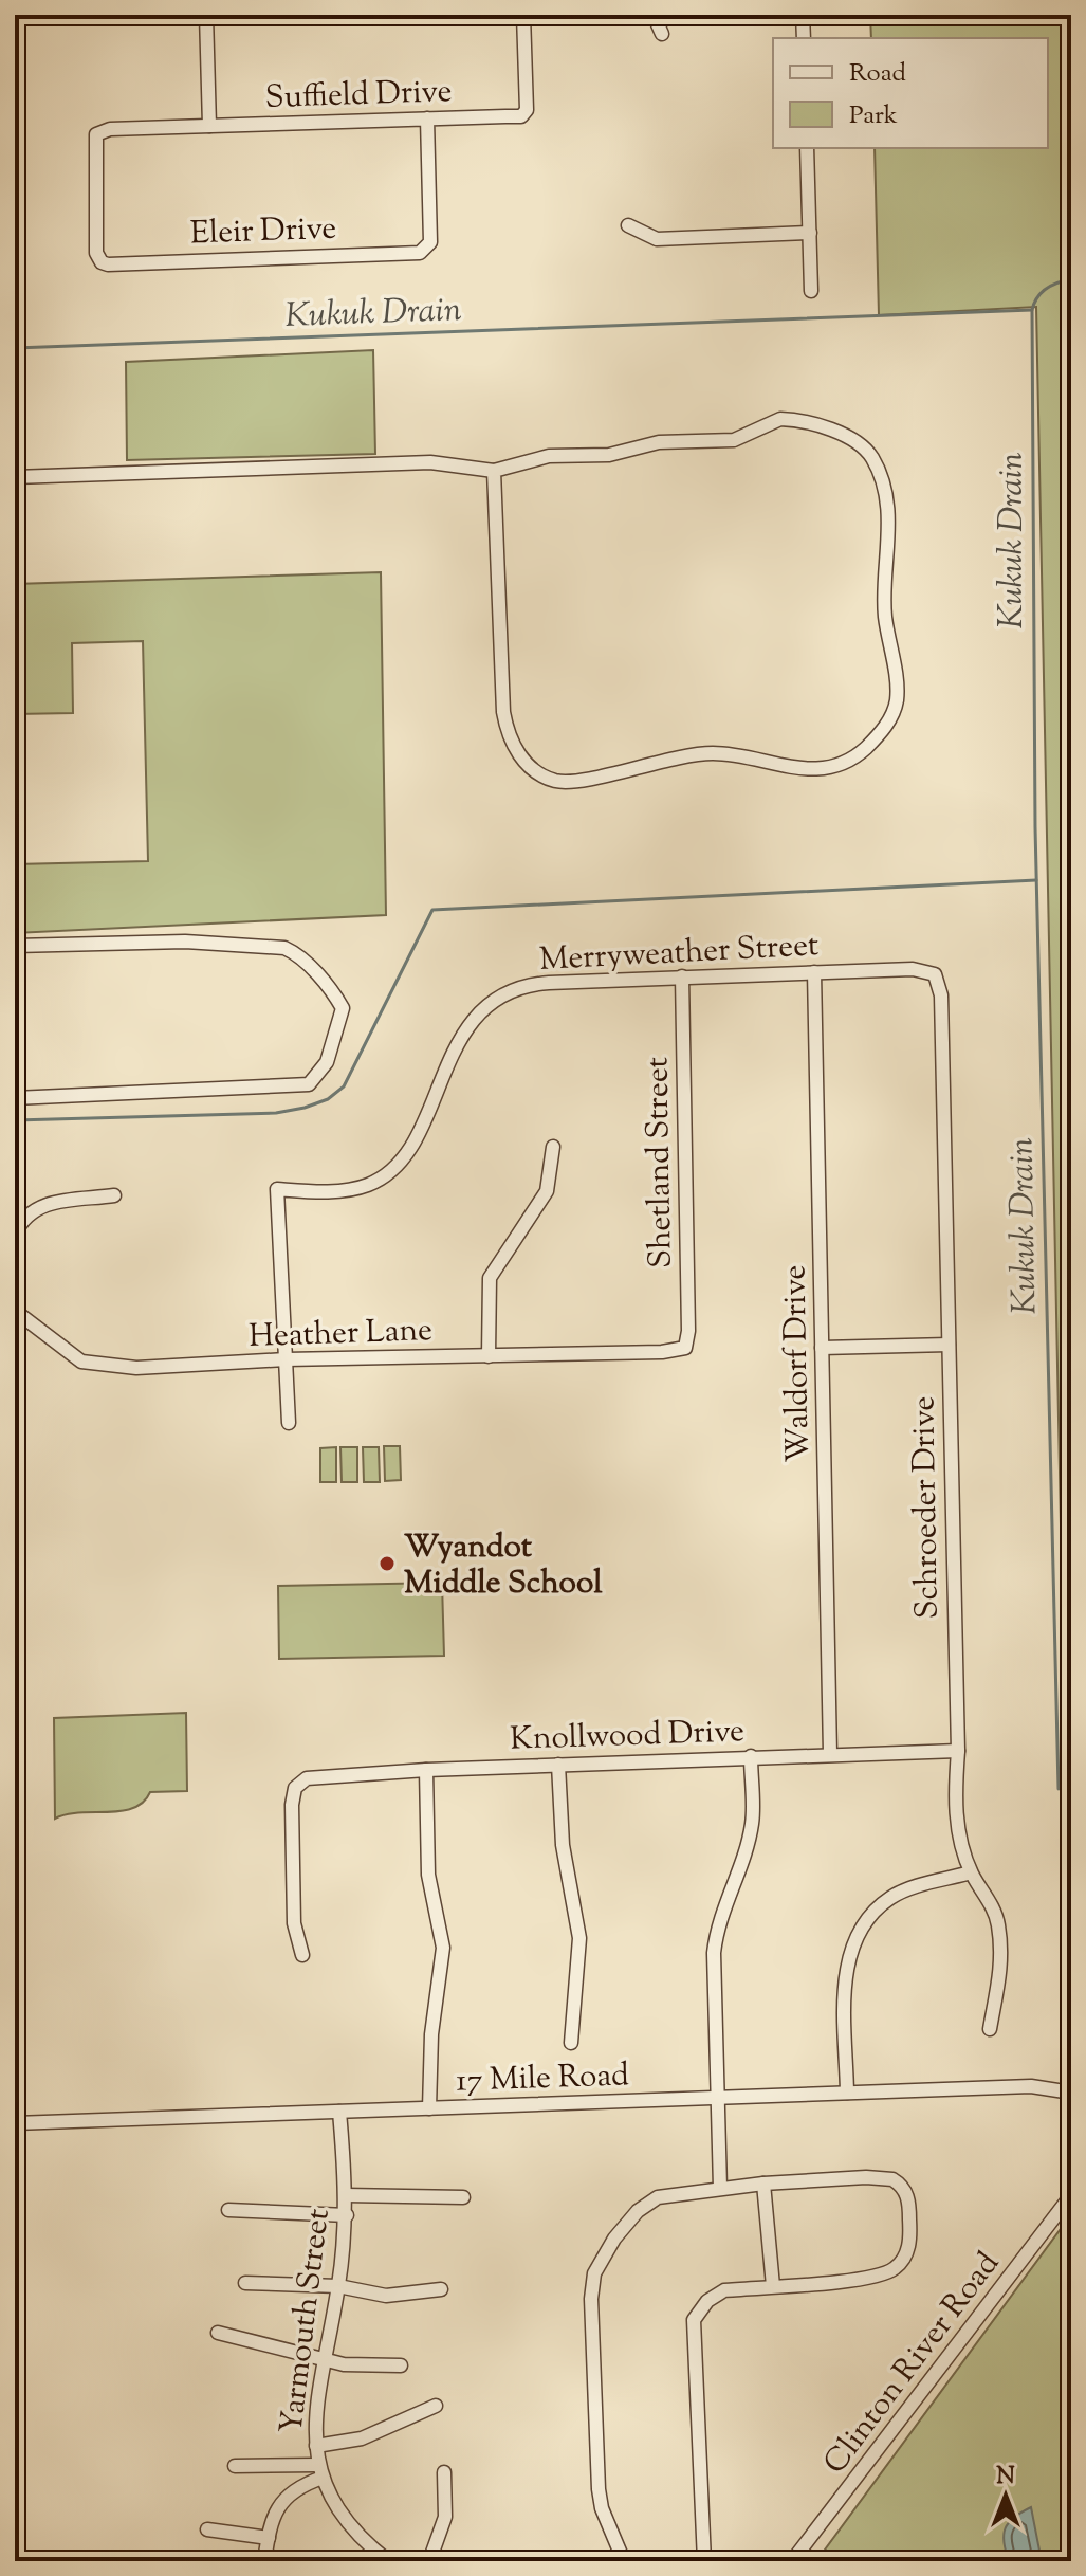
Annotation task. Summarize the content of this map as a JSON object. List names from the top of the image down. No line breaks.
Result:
{"streets":{"street":["Suffield Drive","Eleir Drive","Merryweather Street","Shetland Street","Heather Lane","Waldorf Drive","Schroeder Drive","Knollwood Drive","17 Mile Road","Yarmouth Street","Clinton River Road"]},"crossings":[["Suffield Drive","Eleir Drive"],["Merryweather Street","Shetland Street"],["Merryweather Street","Heather Lane"],["Merryweather Street","Waldorf Drive"],["Merryweather Street","Schroeder Drive"],["Shetland Street","Heather Lane"],["Waldorf Drive","Knollwood Drive"],["Schroeder Drive","Knollwood Drive"],["17 Mile Road","Yarmouth Street"]],"water":["Kukuk Drain"],"places":["Wyandot Middle School"],"legend":["Road","Park"],"north":"top"}
